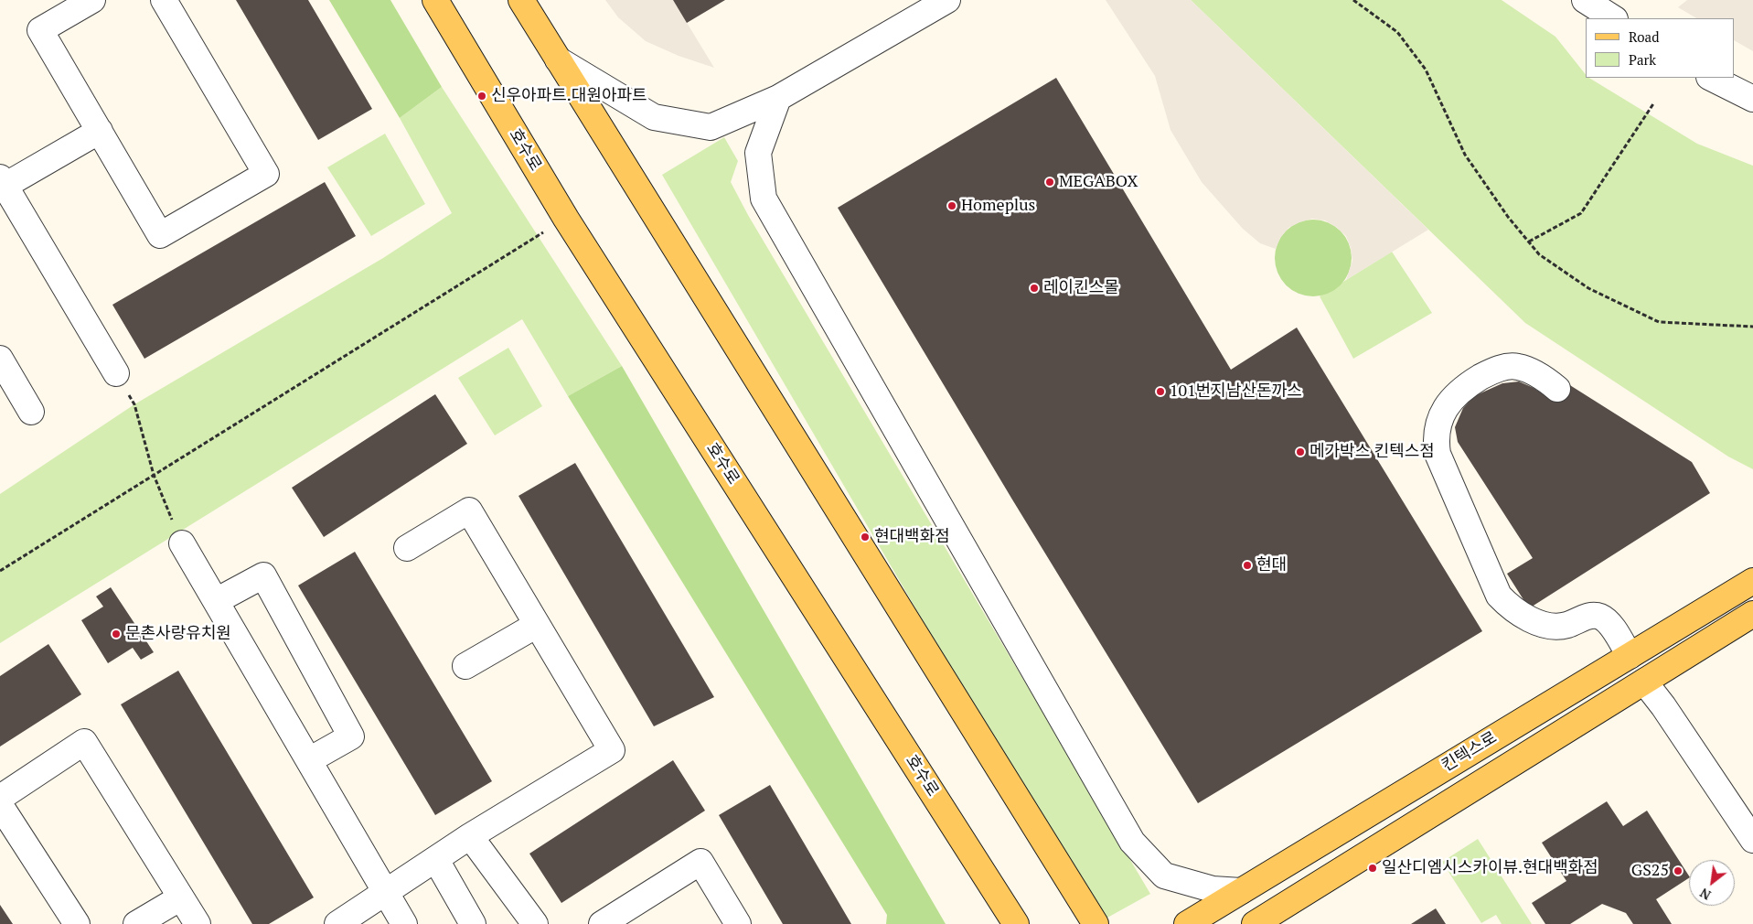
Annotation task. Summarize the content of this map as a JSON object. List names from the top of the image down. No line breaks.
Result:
{"streets":{"main road":["호수로","킨텍스로"]},"places":["신우아파트.대원아파트","MEGABOX","Homeplus","레이킨스몰","101번지남산돈까스","메가박스 킨텍스점","현대백화점","현대","문촌사랑유치원","일산디엠시스카이뷰.현대백화점","GS25"],"legend":["Road","Park"],"north":"bottom left"}
